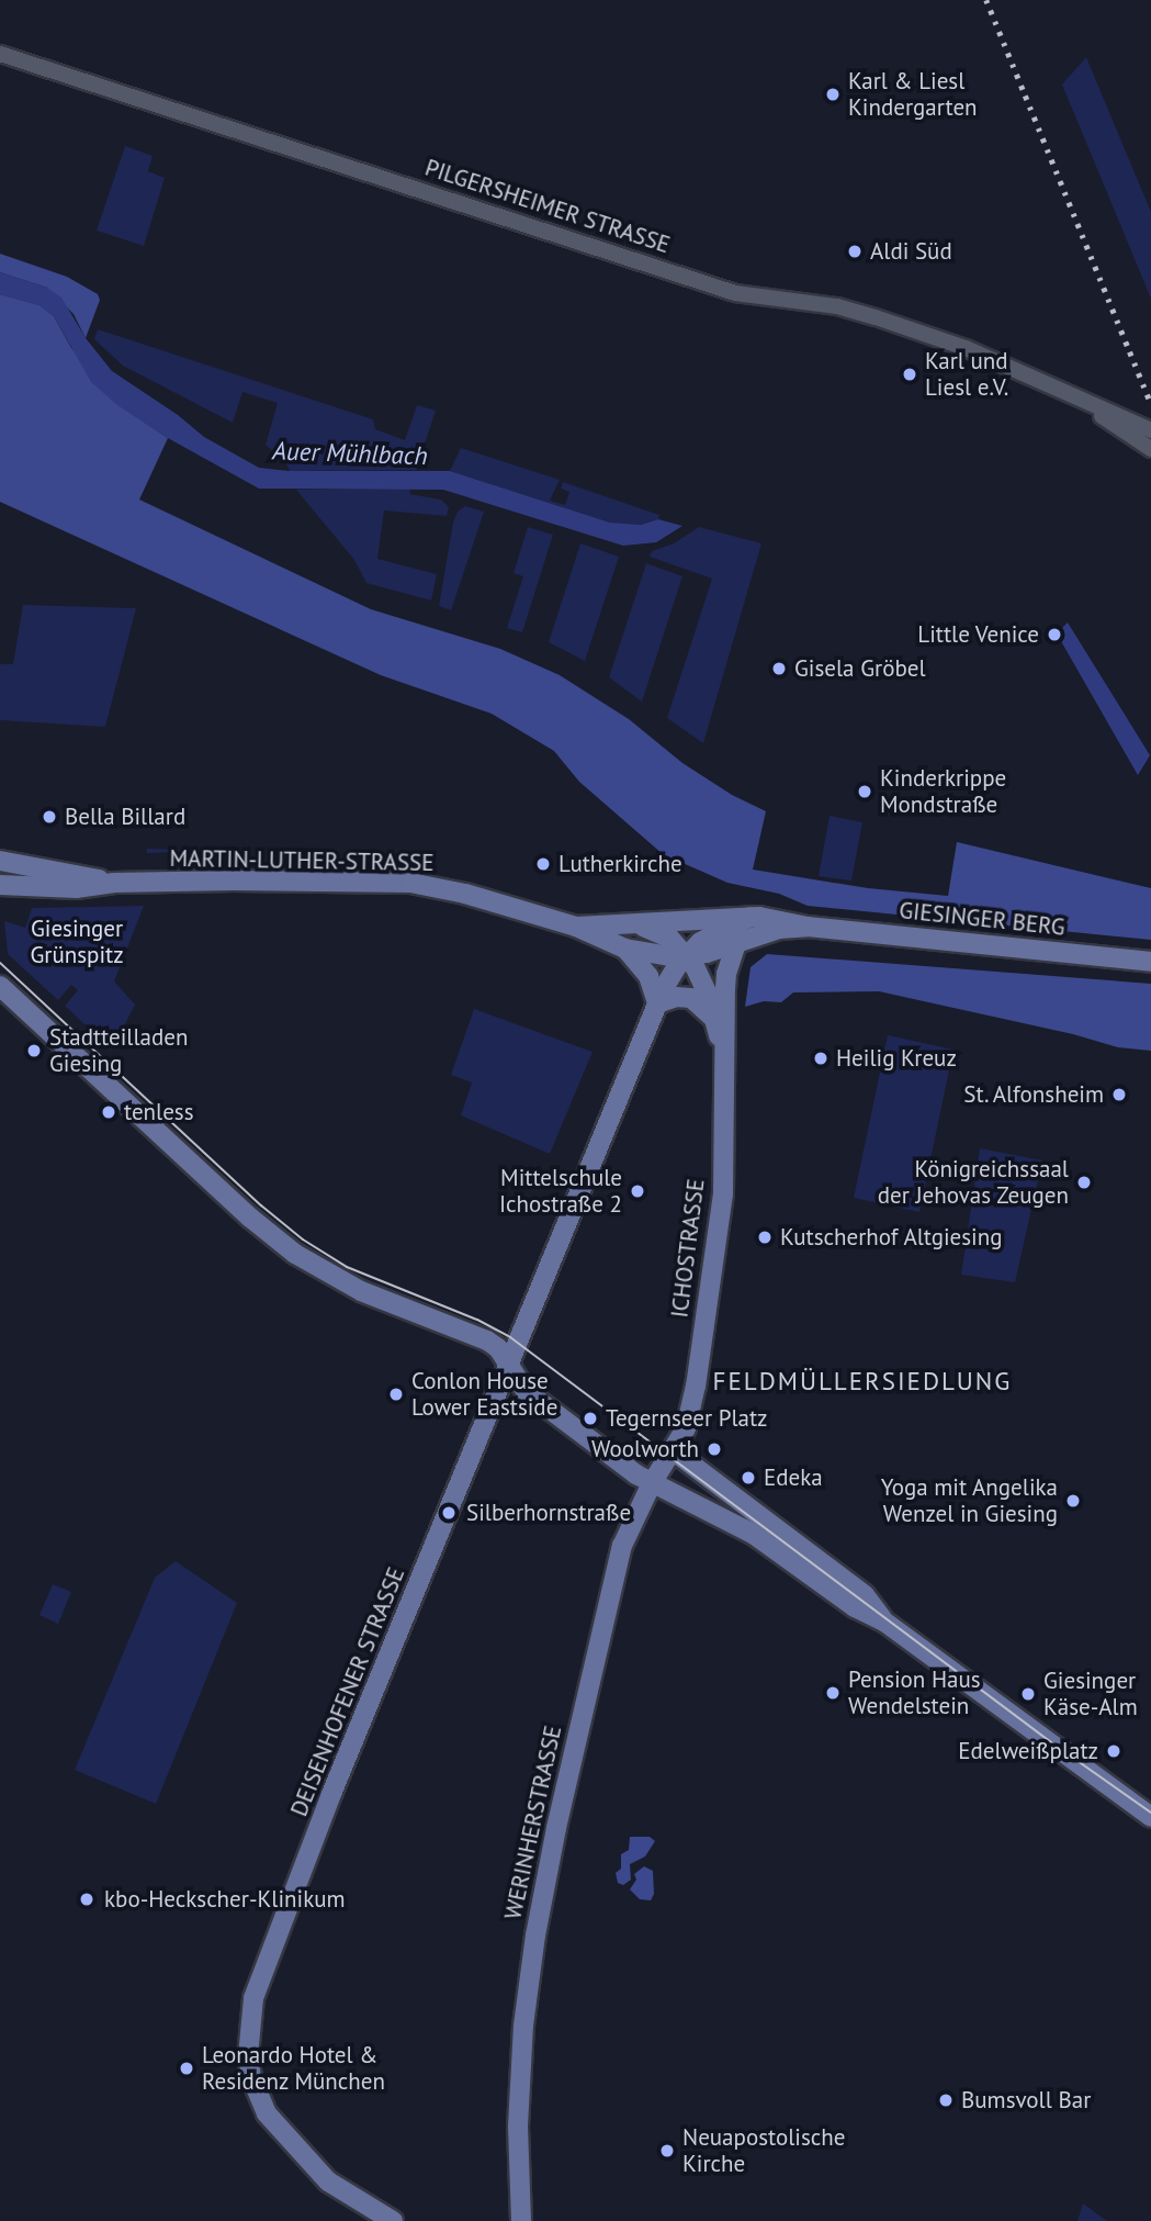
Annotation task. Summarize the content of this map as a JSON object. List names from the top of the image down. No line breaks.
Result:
{"streets":{"main road":["MARTIN-LUTHER-STRASSE","GIESINGER BERG","ICHOSTRASSE","DEISENHOFENER STRASSE","WERINHERSTRASSE"],"street":["PILGERSHEIMER STRASSE"]},"crossings":[["MARTIN-LUTHER-STRASSE","GIESINGER BERG"],["MARTIN-LUTHER-STRASSE","ICHOSTRASSE"],["GIESINGER BERG","ICHOSTRASSE"],["ICHOSTRASSE","WERINHERSTRASSE"]],"districts":["FELDMÜLLERSIEDLUNG"],"water":["Auer Mühlbach"],"parks":["Giesinger Grünspitz"],"places":["Karl & Liesl Kindergarten","Aldi Süd","Karl und Liesl e.V.","Little Venice","Gisela Gröbel","Kinderkrippe Mondstraße","Bella Billard","Lutherkirche","Stadtteilladen Giesing","Heilig Kreuz","St. Alfonsheim","tenless","Königreichssaal der Jehovas Zeugen","Mittelschule Ichostraße 2","Kutscherhof Altgiesing","Conlon House Lower Eastside","Tegernseer Platz","Woolworth","Edeka","Yoga mit Angelika Wenzel in Giesing","Silberhornstraße","Pension Haus Wendelstein","Giesinger Käse-Alm","Edelweißplatz","kbo-Heckscher-Klinikum","Leonardo Hotel & Residenz München","Bumsvoll Bar","Neuapostolische Kirche"]}
